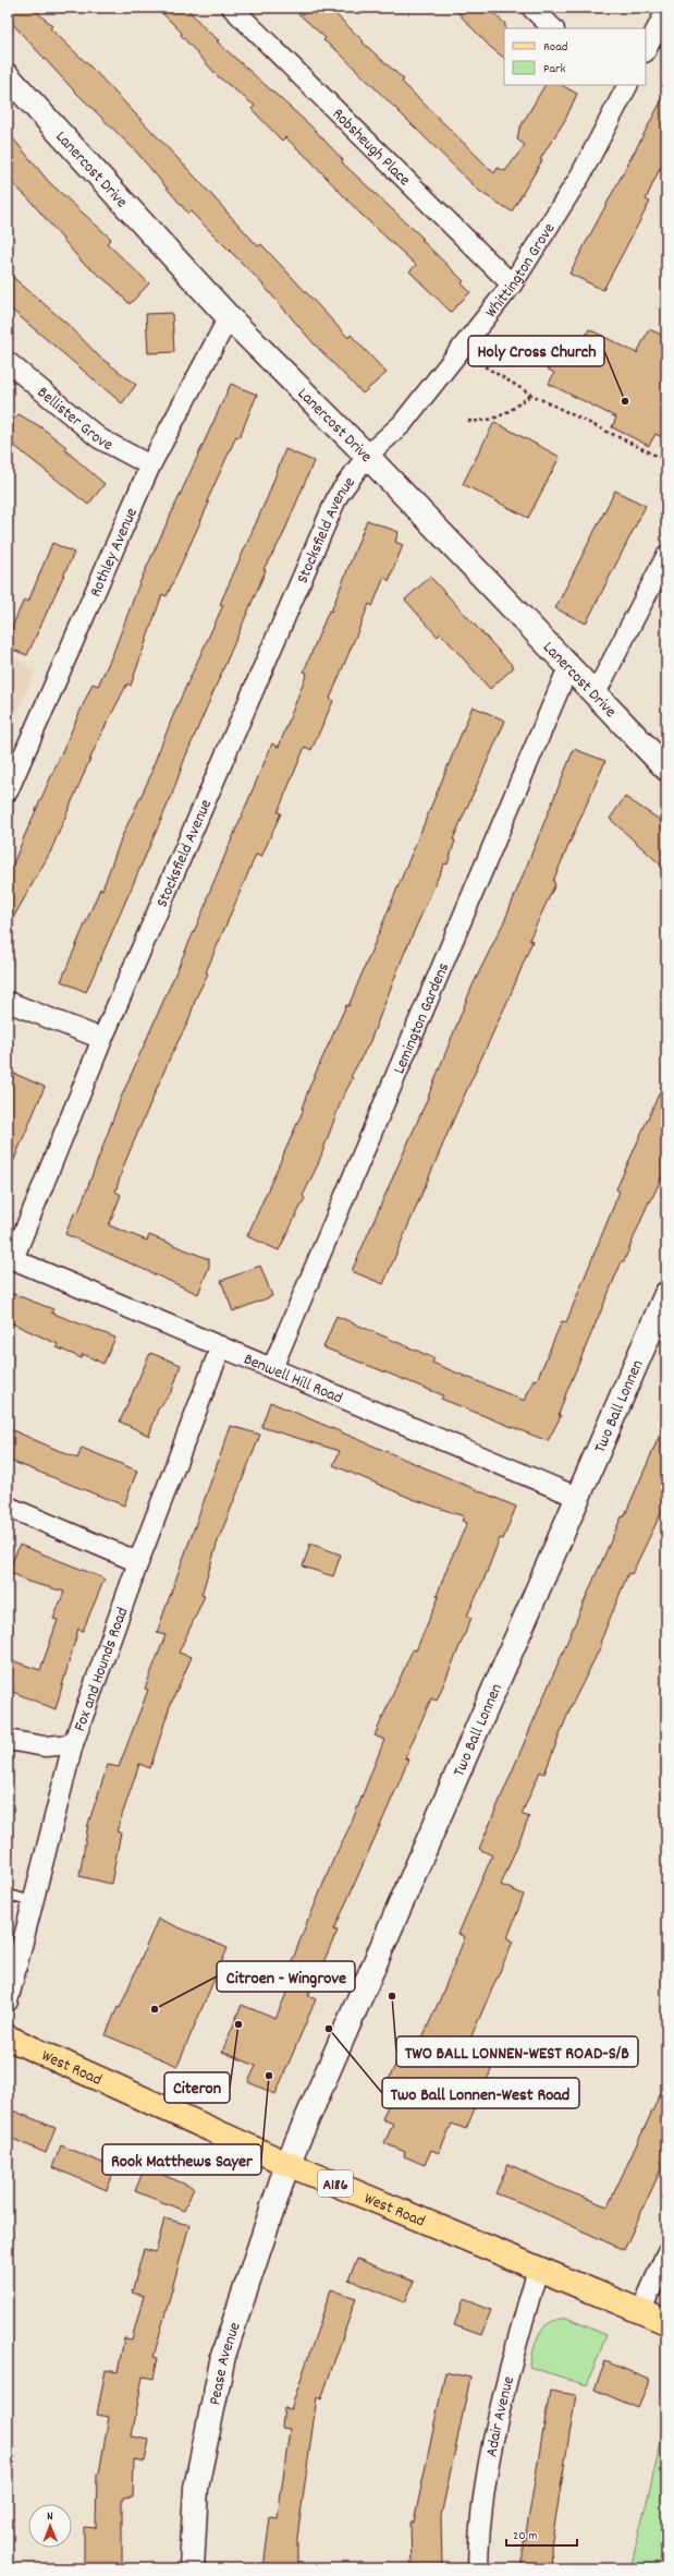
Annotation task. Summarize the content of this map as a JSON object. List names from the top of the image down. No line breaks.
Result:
{"streets":{"main road":["West Road","A186"],"street":["Robsheugh Place","Lanercost Drive","Whittington Grove","Bellister Grove","Stocksfield Avenue","Rothley Avenue","Lemington Gardens","Benwell Hill Road","Two Ball Lonnen","Fox and Hounds Road","Pease Avenue","Adair Avenue"]},"crossings":[["Robsheugh Place","Whittington Grove"],["Lanercost Drive","Whittington Grove"],["Lanercost Drive","Stocksfield Avenue"],["Lanercost Drive","Rothley Avenue"],["Lanercost Drive","Lemington Gardens"],["Whittington Grove","Stocksfield Avenue"],["Bellister Grove","Rothley Avenue"],["Stocksfield Avenue","Benwell Hill Road"],["Lemington Gardens","Benwell Hill Road"],["Benwell Hill Road","Two Ball Lonnen"],["Benwell Hill Road","Fox and Hounds Road"],["Two Ball Lonnen","West Road"],["Two Ball Lonnen","Pease Avenue"],["West Road","Pease Avenue"],["West Road","Adair Avenue"]],"places":["Holy Cross Church","TWO BALL LONNEN-WEST ROAD-S/B","Citroen - Wingrove","Citeron","Two Ball Lonnen-West Road","Rook Matthews Sayer"],"legend":["Road","Park"],"scale_bar":"20 m","north":"top"}
